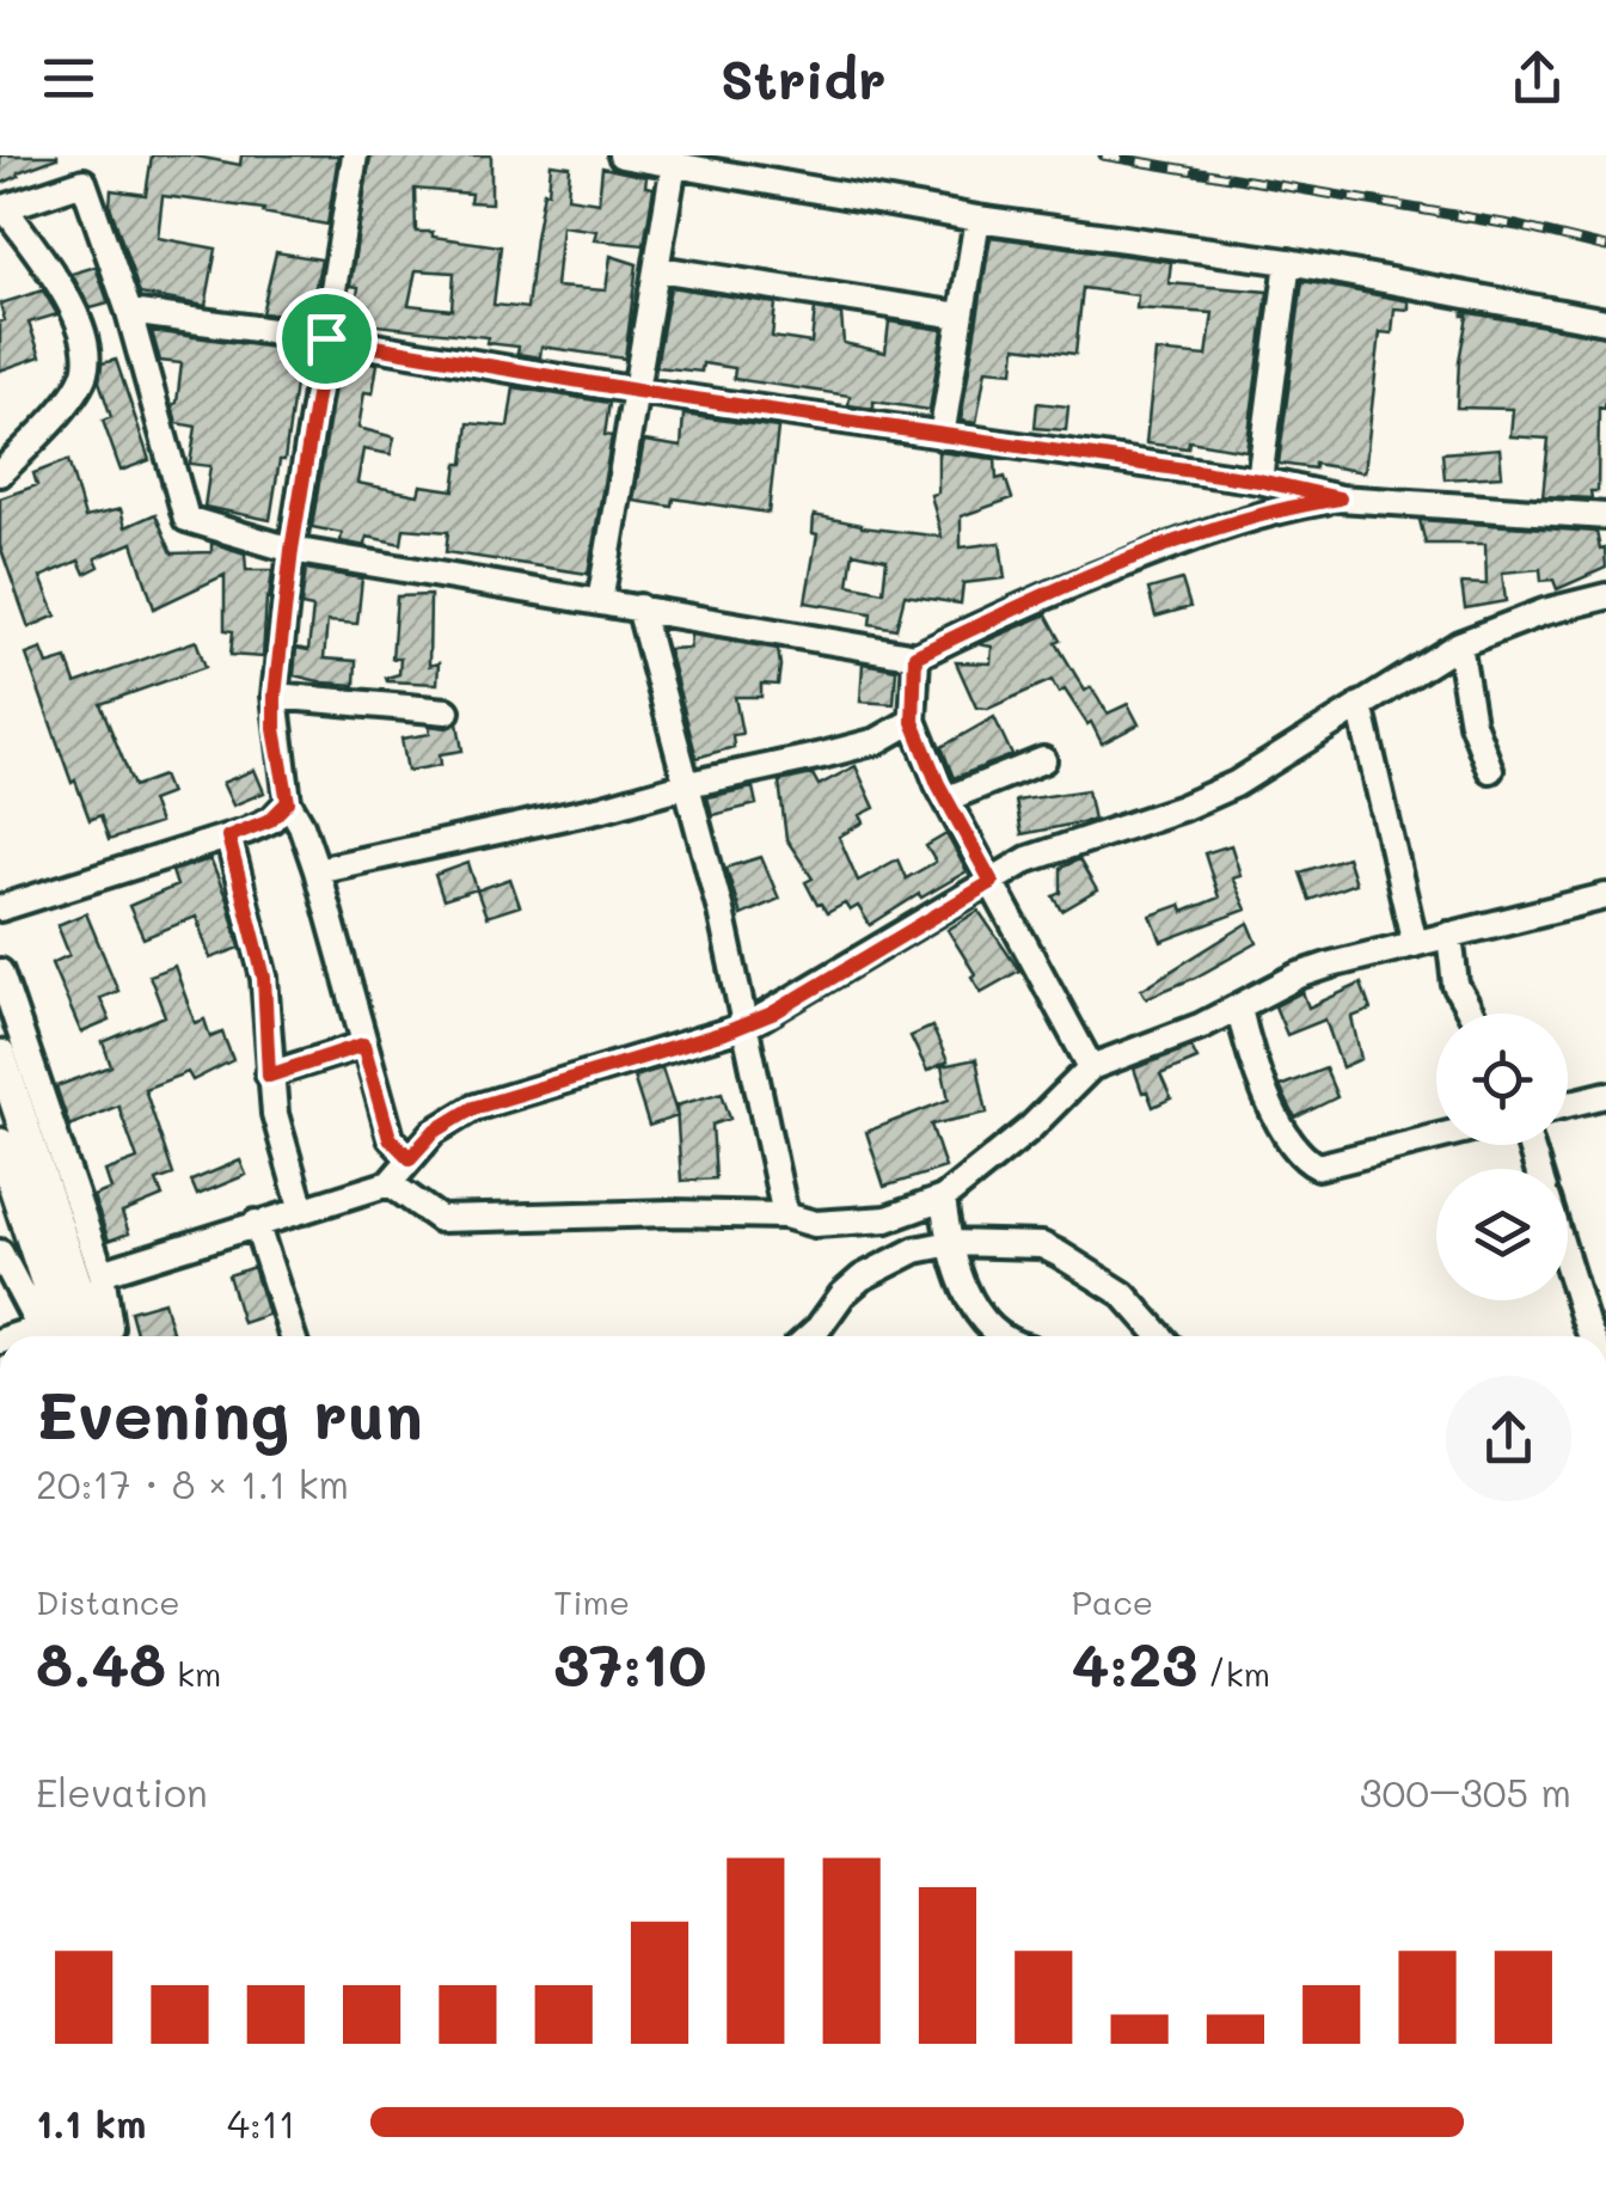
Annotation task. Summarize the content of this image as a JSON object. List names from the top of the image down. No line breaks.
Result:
{"page":{"header":"Stridr","heading":["Evening run","20:17 · 8 × 1.1 km"],"stats":[["Distance","8.48 km"],["Time","37:10"],["Pace","4:23 /km"]],"chart":["Elevation","300–305 m"],"list":[{"name":"1.1 km","note":"4:11"}]}}
